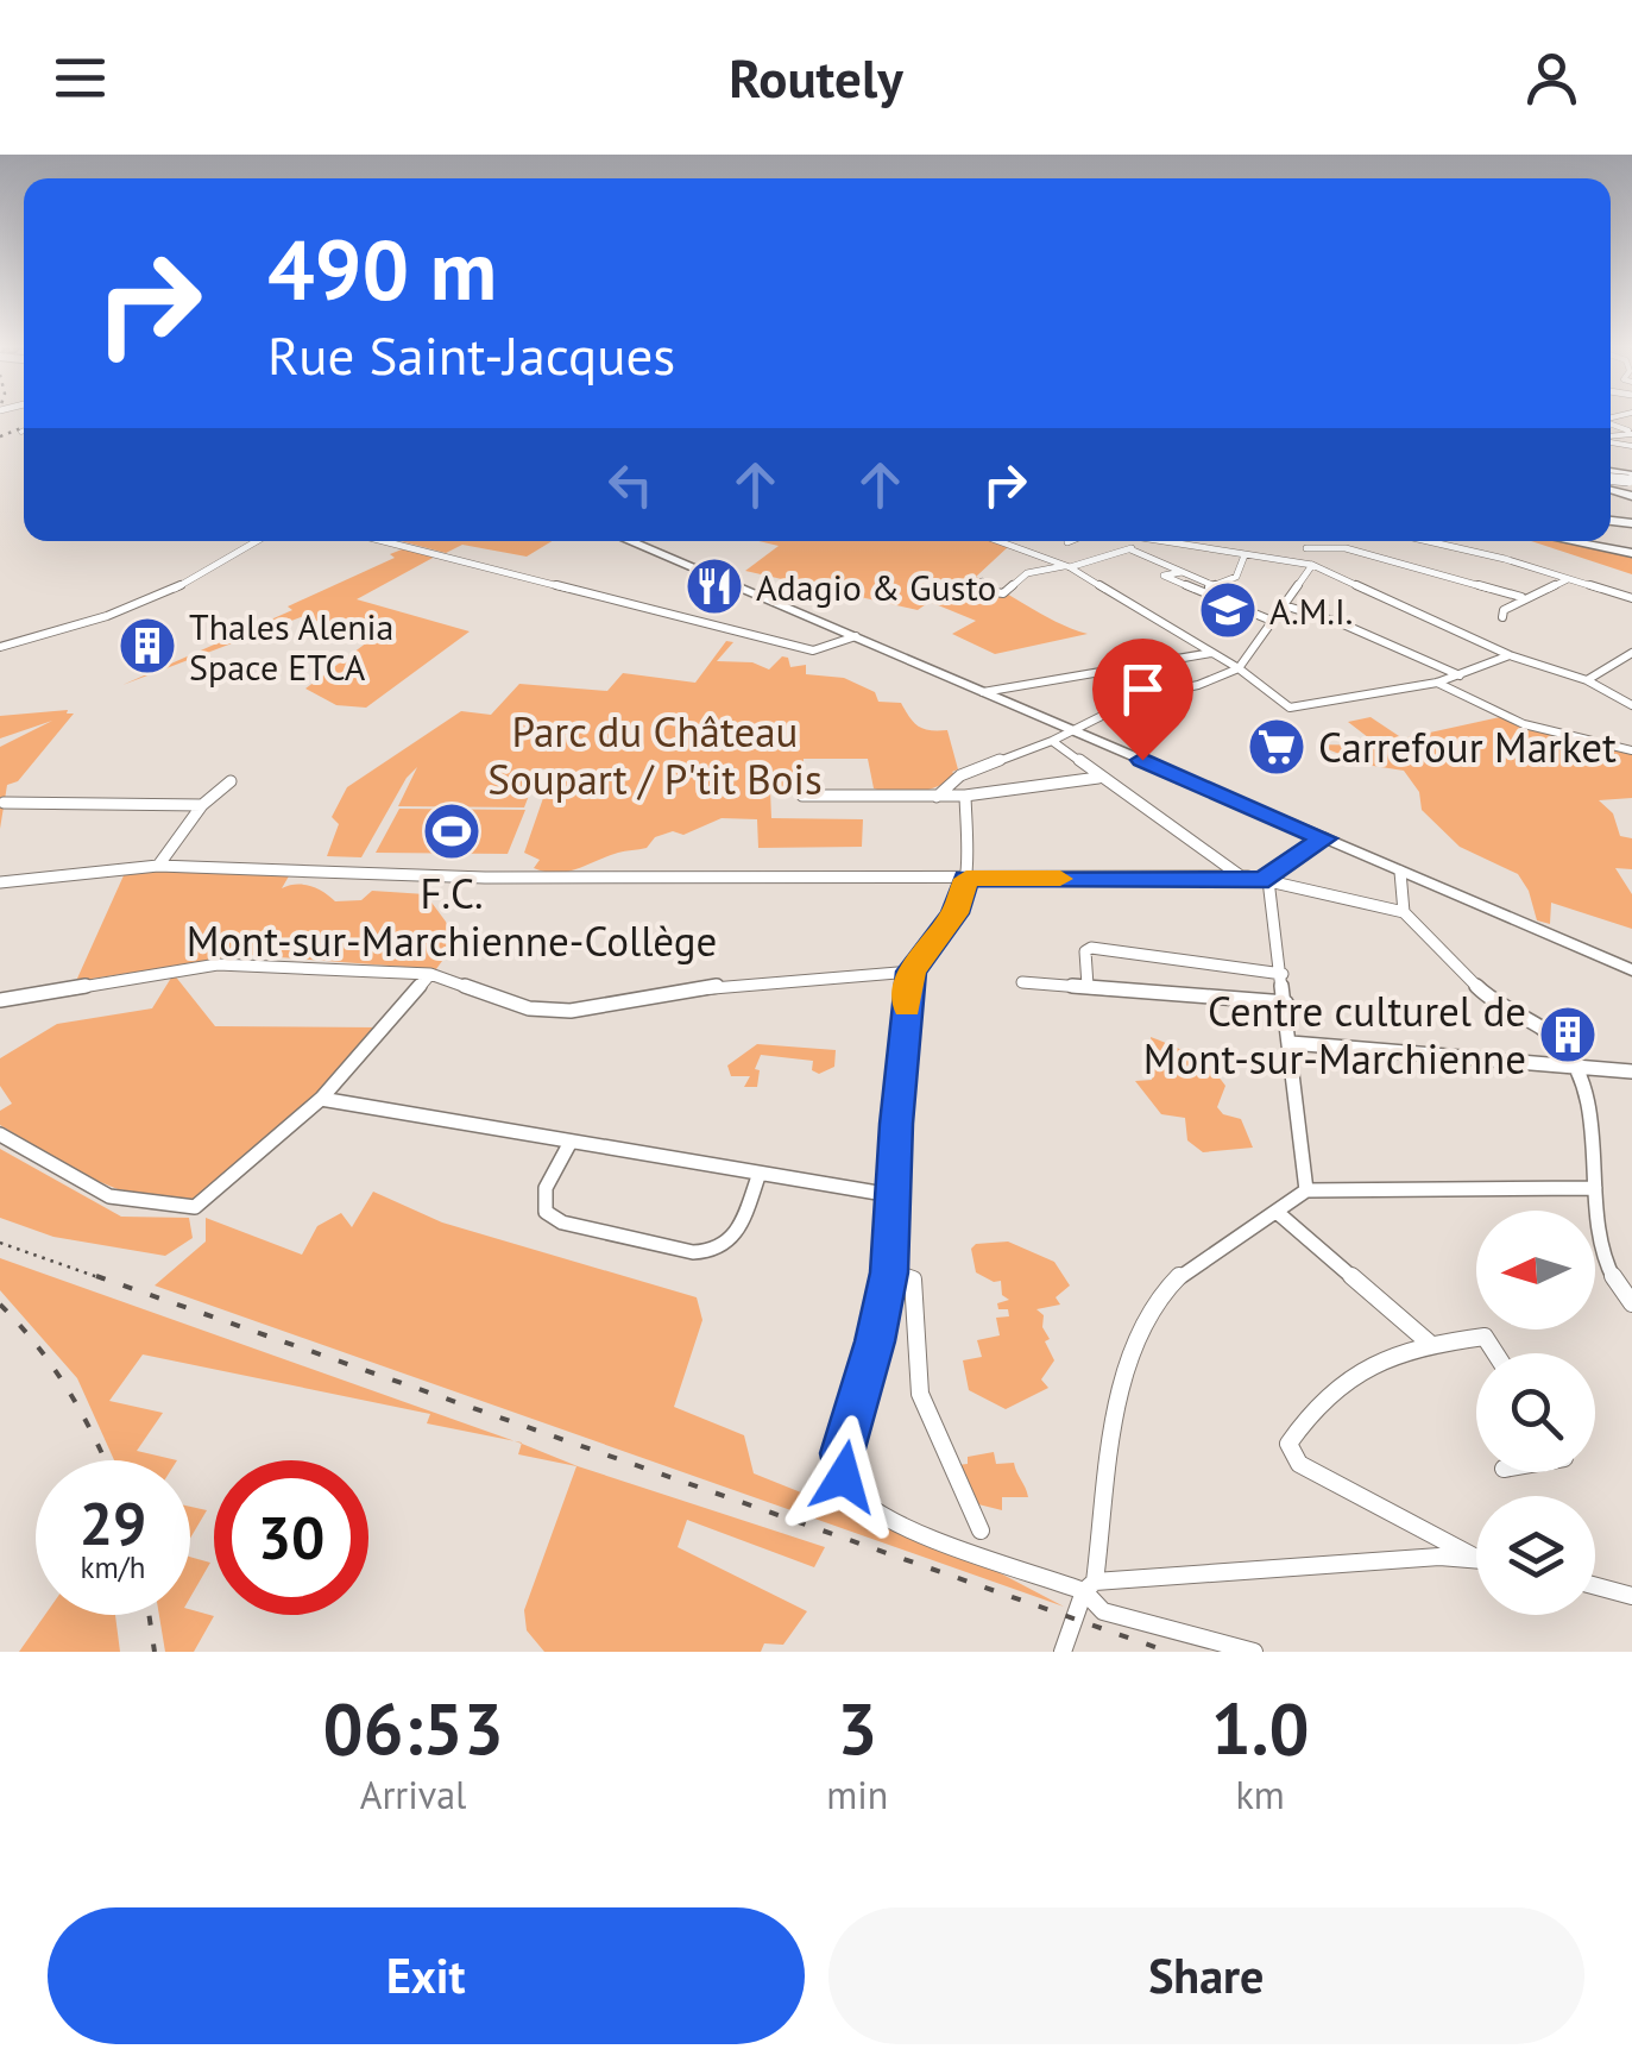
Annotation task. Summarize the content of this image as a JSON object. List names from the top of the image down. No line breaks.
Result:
{"parks":["Parc du Château Soupart / P'tit Bois"],"places":{"restaurant":["Adagio & Gusto"],"school or university":["A.M.I."],"building":["Thales Alenia Space ETCA","Centre culturel de Mont-sur-Marchienne"],"supermarket":["Carrefour Market"],"sports":["F.C. Mont-sur-Marchienne-Collège"]},"north":"left","page":{"header":"Routely","turn":["490 m","Rue Saint-Jacques"],"speed":"29 km/h","limit":"30","eta":["06:53","Arrival","3","min","1.0","km"],"buttons":["Exit","Share"]}}
